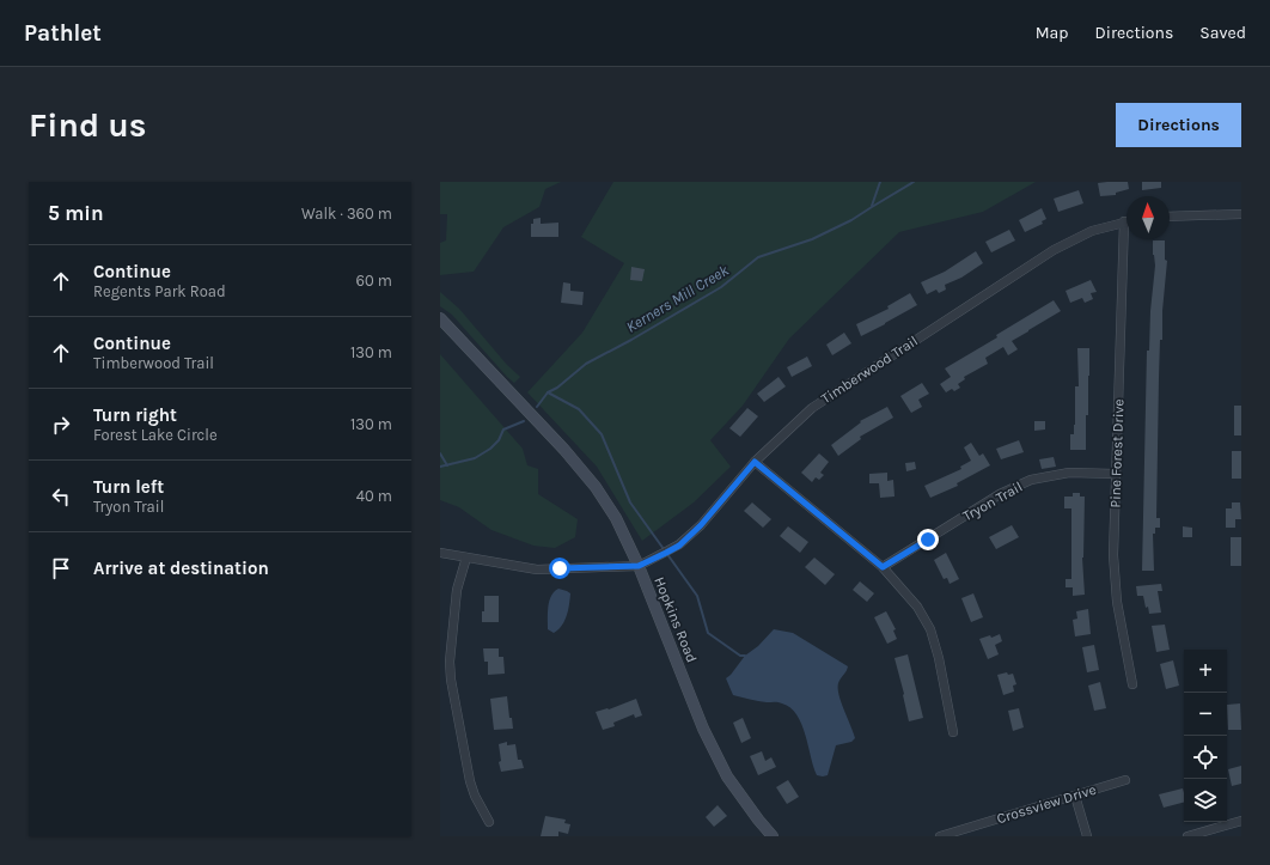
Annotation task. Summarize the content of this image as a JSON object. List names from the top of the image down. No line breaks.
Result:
{"streets":{"main road":["Hopkins Road"],"street":["Timberwood Trail","Pine Forest Drive","Tryon Trail","Crossview Drive"]},"crossings":[["Timberwood Trail","Pine Forest Drive"],["Timberwood Trail","Hopkins Road"],["Pine Forest Drive","Tryon Trail"]],"water":["Kerners Mill Creek"],"north":"top","page":{"header":"Pathlet","nav":["Map","Directions","Saved"],"buttons":"Directions","title":"Find us","heading":["5 min","Walk · 360 m"],"list":[["Continue","Regents Park Road","60 m"],["Continue","Timberwood Trail","130 m"],["Turn right","Forest Lake Circle","130 m"],["Turn left","Tryon Trail","40 m"],"Arrive at destination"],"map_buttons":["+","−"]}}
